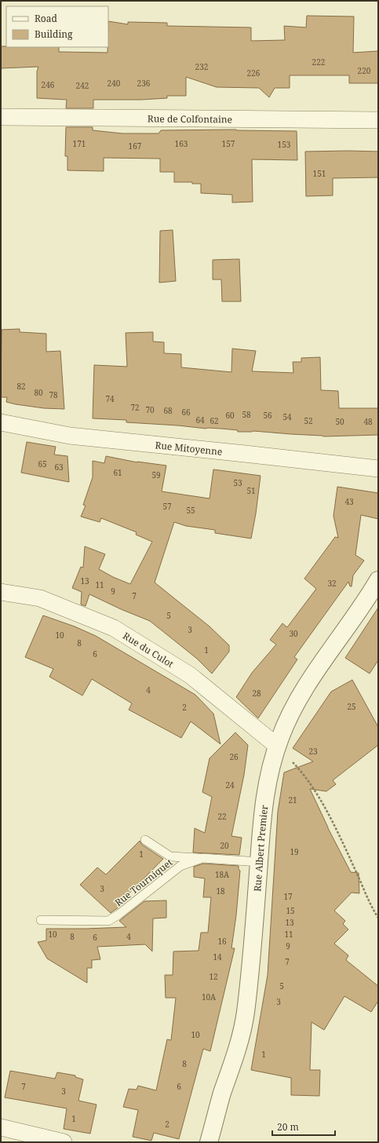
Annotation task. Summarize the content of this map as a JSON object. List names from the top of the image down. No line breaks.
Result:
{"streets":{"street":["Rue de Colfontaine","Rue Mitoyenne","Rue du Culot","Rue Albert Premier"],"lane":["Rue Tourniquet"]},"crossings":[["Rue du Culot","Rue Albert Premier"],["Rue Albert Premier","Rue Tourniquet"]],"house_numbers":["222","232","220","226","240","236","246","242","171","163","157","153","167","151","82","80","78","74","72","70","68","66","58","60","56","54","64","62","52","50","48","65","63","61","59","53","51","43","57","55","13","32","11","9","7","5","3","30","10","8","1","6","4","28","25","2","23","26","24","21","22","20","19","1","18A","3","18","17","15","13","10","11","8","4","6","16","9","14","7","12","5","10A","3","10","1","8","7","6","3","1","2"],"legend":["Road","Building"],"scale_bar":"20 m"}
